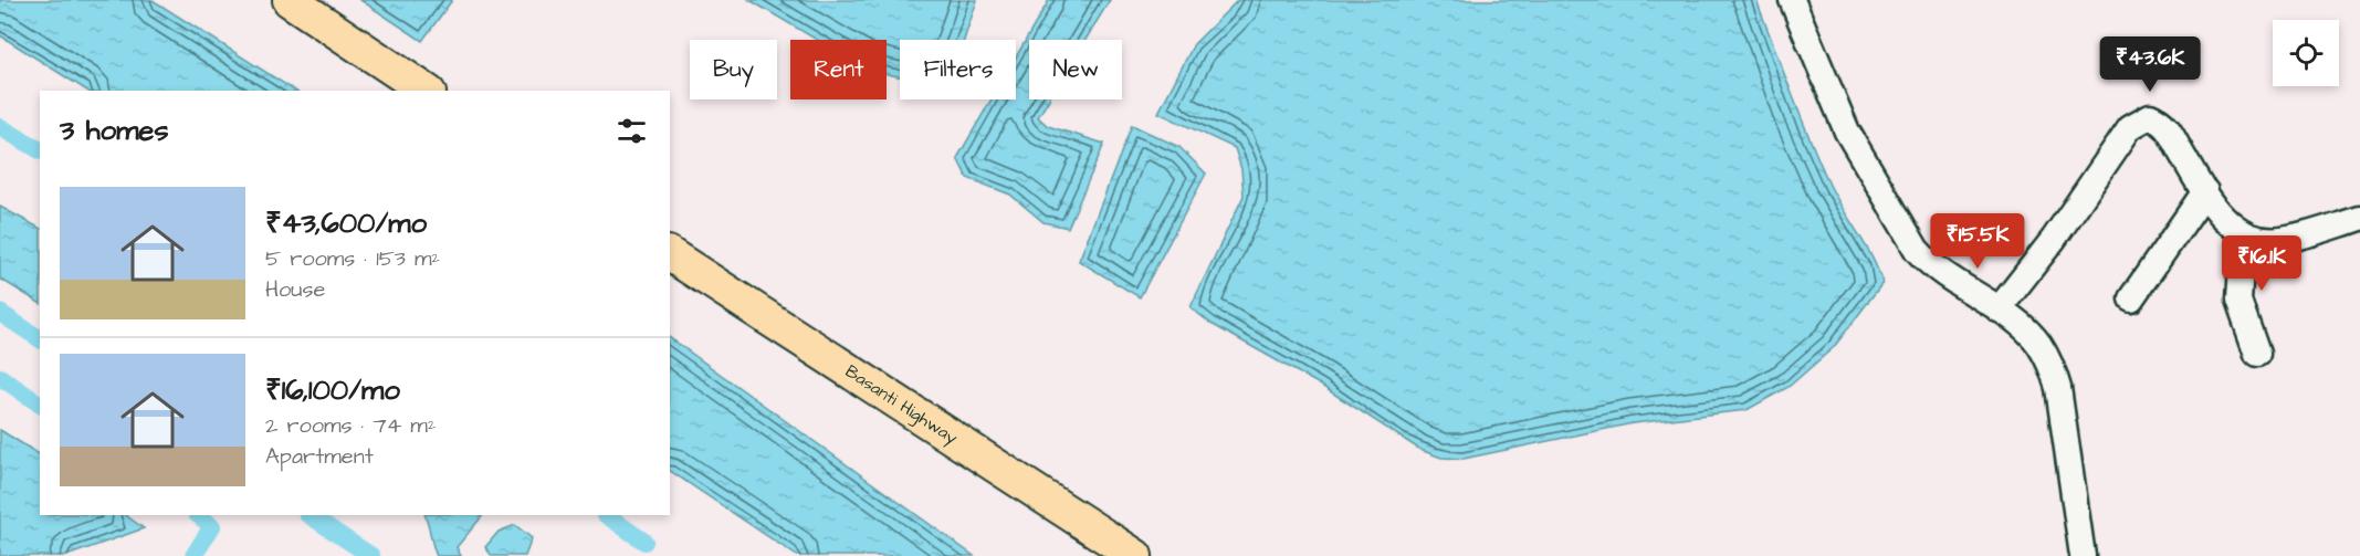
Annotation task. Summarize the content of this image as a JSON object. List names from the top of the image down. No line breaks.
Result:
{"streets":{"main road":["Basanti Highway"]},"page":{"price":["₹43.6K","₹15.5K","₹16.1K"],"chip":["Buy","Rent","Filters","New"],"heading":"3 homes","list":[{"name":"₹43,600/mo","note":"5 rooms · 153 m² · House"},{"name":"₹16,100/mo","note":"2 rooms · 74 m² · Apartment"}]}}
